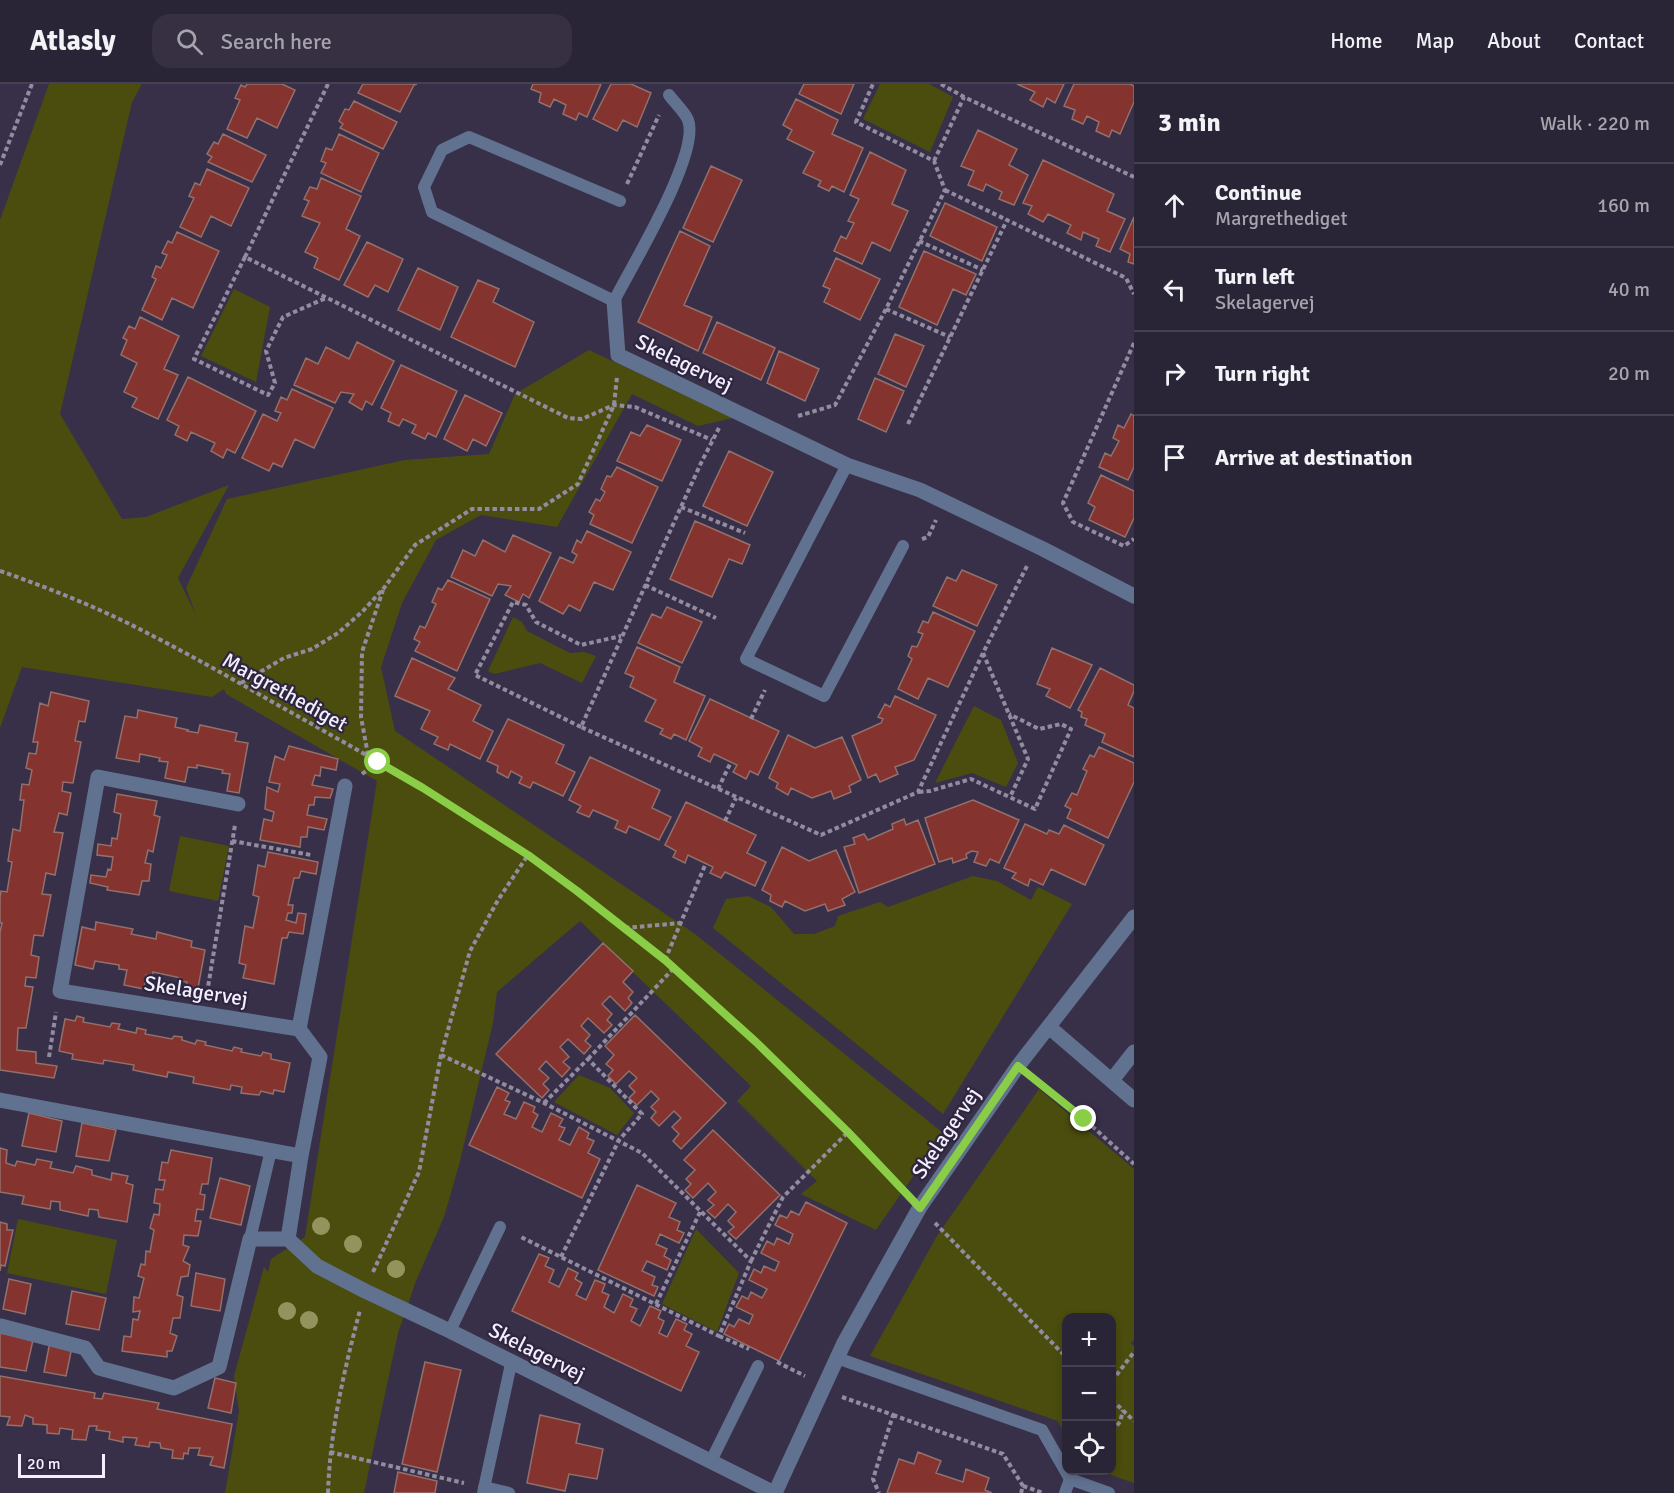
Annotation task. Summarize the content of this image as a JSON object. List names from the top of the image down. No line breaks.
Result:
{"streets":{"street":["Skelagervej"],"path":["Margrethediget"]},"crossings":[["Skelagervej","Margrethediget"]],"scale_bar":"20 m","page":{"header":"Atlasly","search":"Search here","nav":["Home","Map","About","Contact"],"heading":["3 min","Walk · 220 m"],"list":[["Continue","Margrethediget","160 m"],["Turn left","Skelagervej","40 m"],["Turn right","20 m"],"Arrive at destination"],"map_buttons":["+","−"],"scale":"20 m"}}
